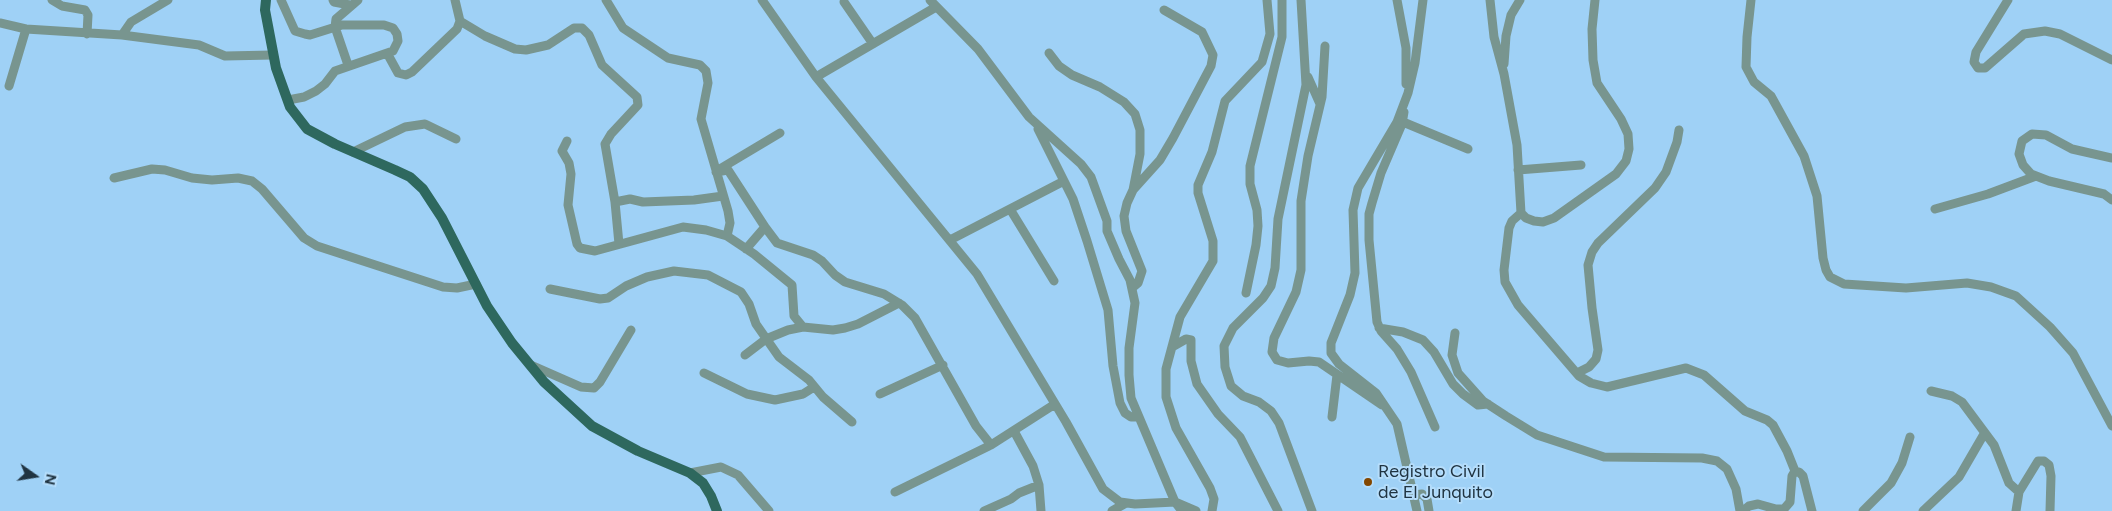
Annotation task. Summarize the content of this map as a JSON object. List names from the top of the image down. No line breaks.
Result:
{"places":["Registro Civil de El Junquito"],"north":"right"}
